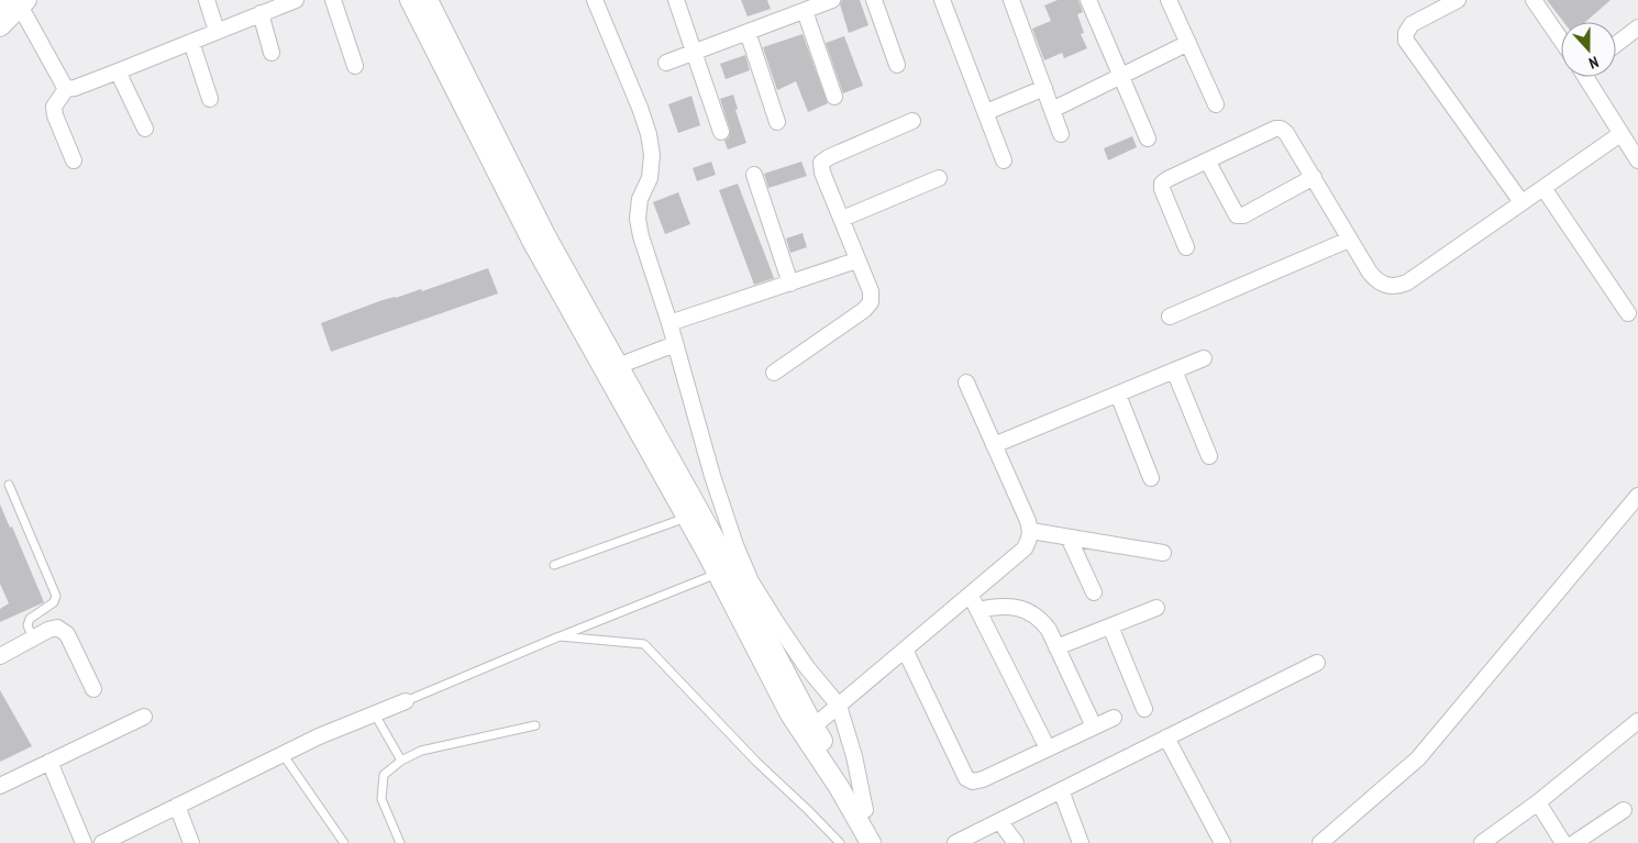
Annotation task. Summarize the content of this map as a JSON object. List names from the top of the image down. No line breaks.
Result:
{"north":"bottom"}
